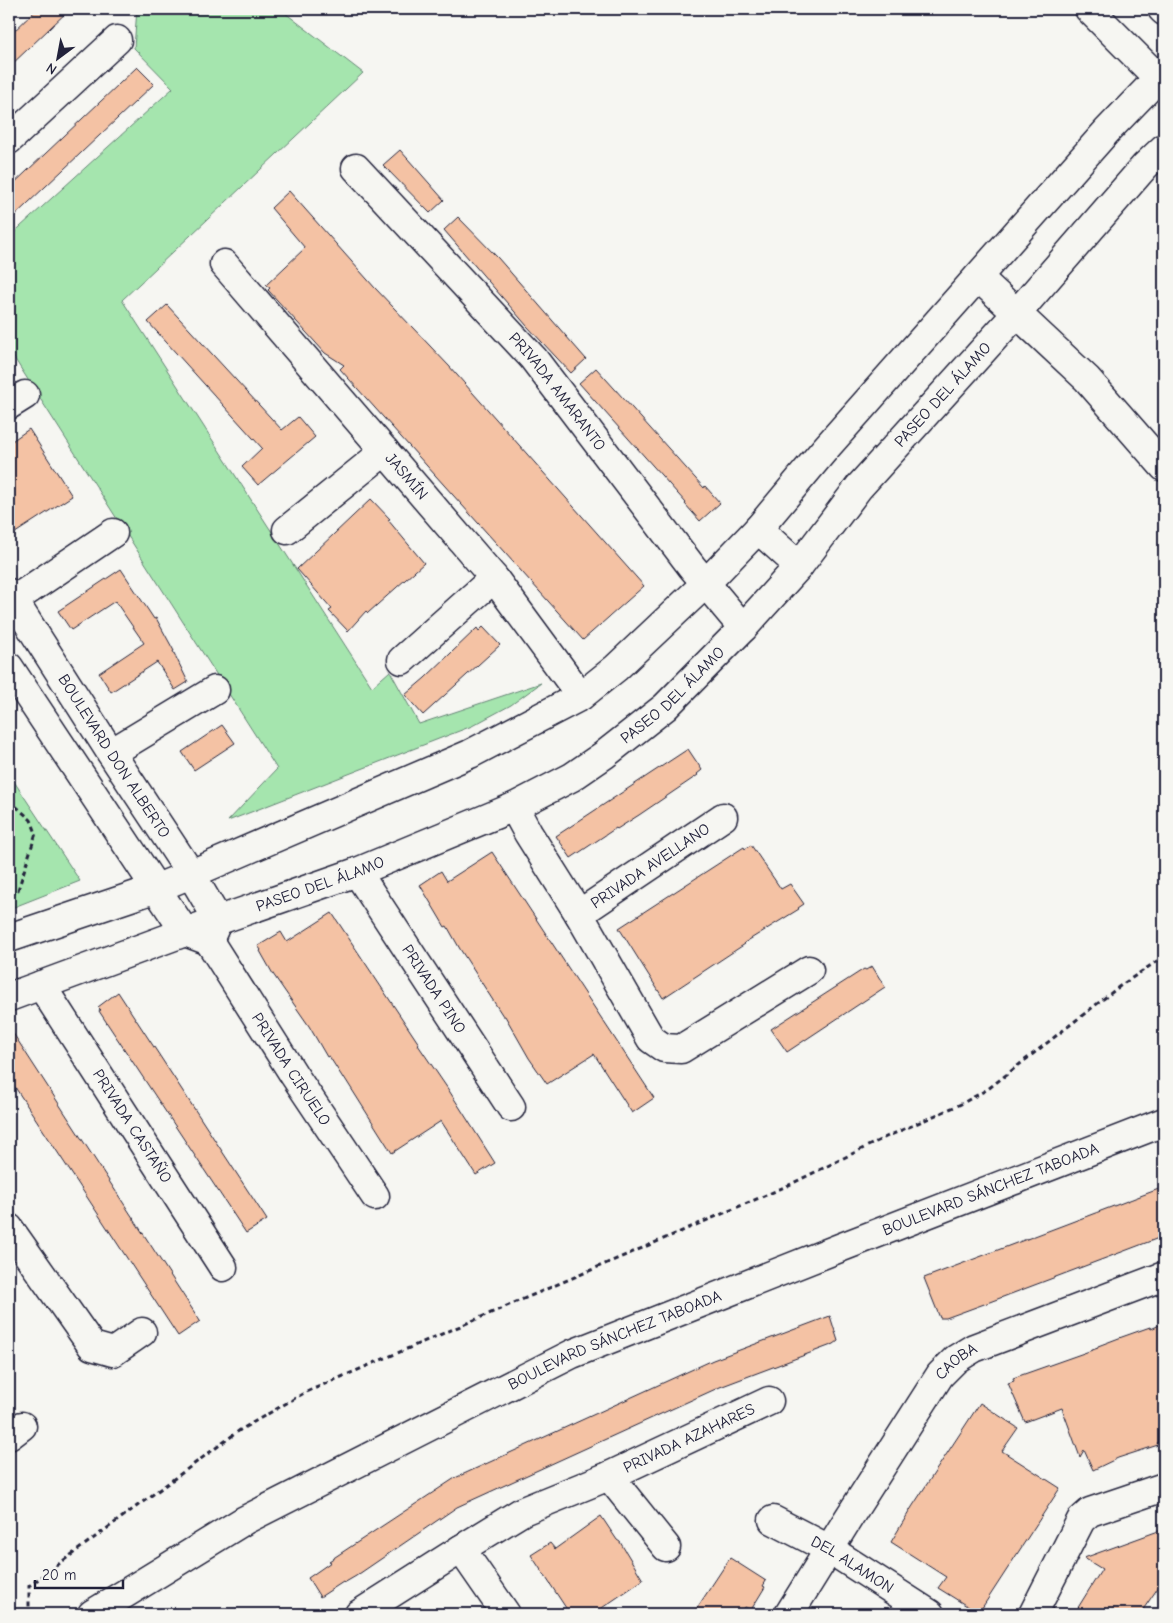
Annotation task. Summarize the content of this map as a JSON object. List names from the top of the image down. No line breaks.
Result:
{"streets":{"street":["PRIVADA AMARANTO","PASEO DEL ÁLAMO","JASMÍN","BOULEVARD DON ALBERTO","PRIVADA AVELLANO","PRIVADA PINO","PRIVADA CIRUELO","PRIVADA CASTAÑO","BOULEVARD SÁNCHEZ TABOADA","CAOBA","PRIVADA AZAHARES","DEL ALAMON"]},"crossings":[["PRIVADA AMARANTO","PASEO DEL ÁLAMO"],["PASEO DEL ÁLAMO","BOULEVARD DON ALBERTO"],["PASEO DEL ÁLAMO","PRIVADA AVELLANO"],["PASEO DEL ÁLAMO","PRIVADA PINO"],["PASEO DEL ÁLAMO","PRIVADA CIRUELO"],["PASEO DEL ÁLAMO","PRIVADA CASTAÑO"],["BOULEVARD DON ALBERTO","PRIVADA CIRUELO"],["CAOBA","DEL ALAMON"]],"scale_bar":"20 m","north":"bottom left"}
